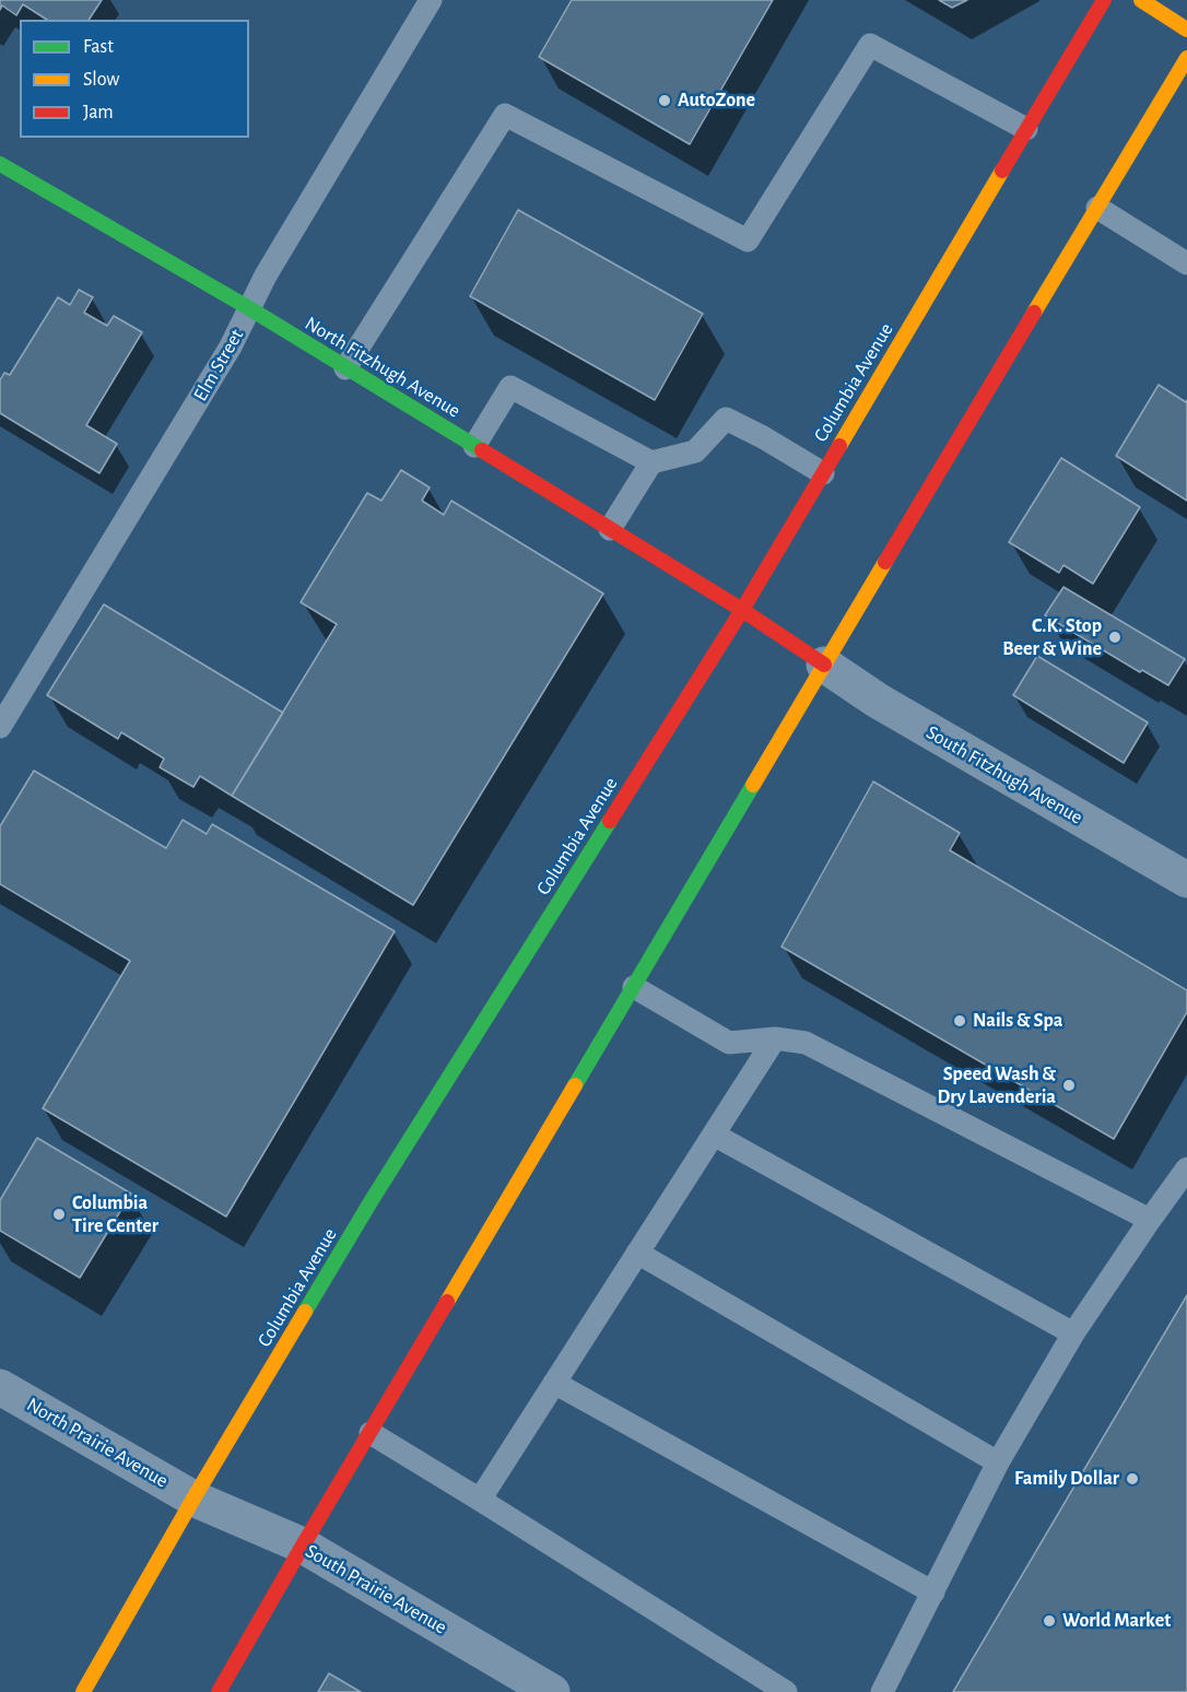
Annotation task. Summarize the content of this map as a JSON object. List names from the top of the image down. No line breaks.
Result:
{"streets":{"main road":["North Fitzhugh Avenue","Columbia Avenue"],"street":["South Fitzhugh Avenue","North Prairie Avenue","South Prairie Avenue"],"lane":["Elm Street"]},"crossings":[["Elm Street","North Fitzhugh Avenue"],["North Fitzhugh Avenue","Columbia Avenue"],["North Fitzhugh Avenue","South Fitzhugh Avenue"],["Columbia Avenue","North Prairie Avenue"],["Columbia Avenue","South Prairie Avenue"],["North Prairie Avenue","South Prairie Avenue"]],"places":["AutoZone","C.K. Stop Beer & Wine","Nails & Spa","Speed Wash & Dry Lavenderia","Columbia Tire Center","Family Dollar","World Market"],"legend":["Fast","Slow","Jam"]}
